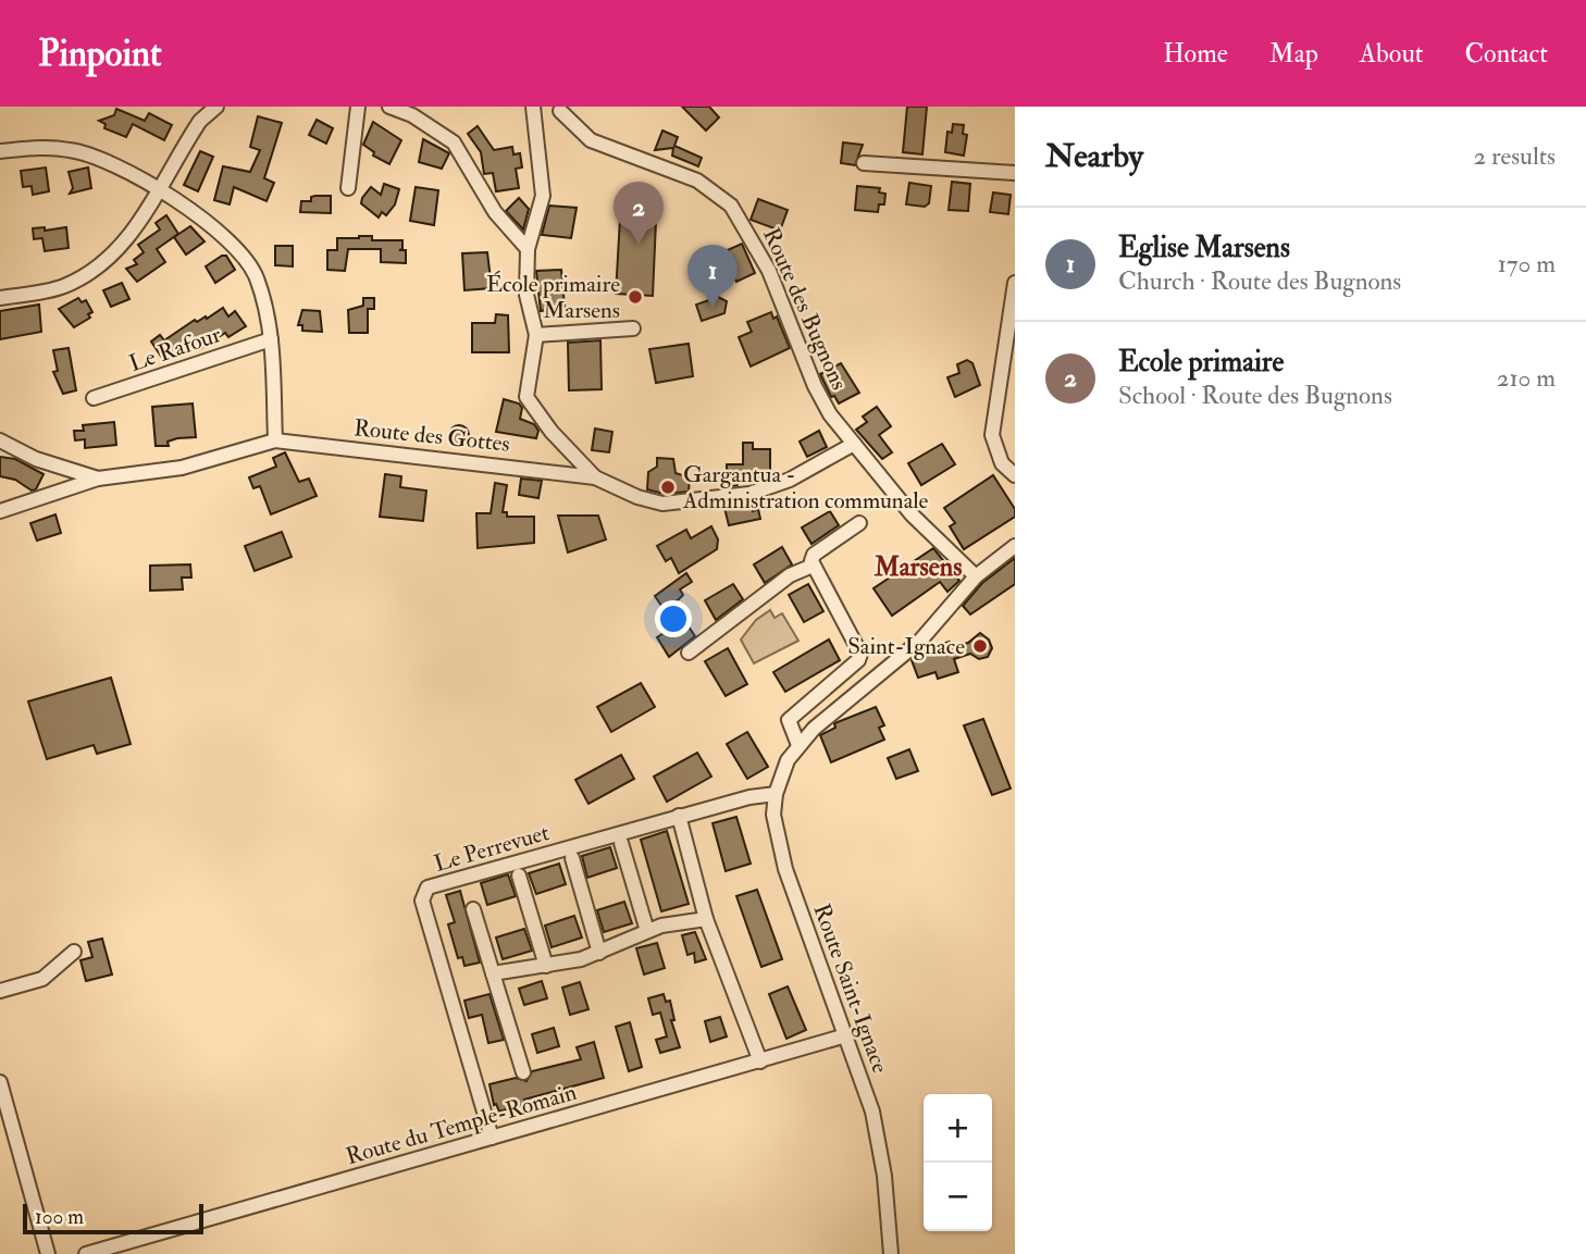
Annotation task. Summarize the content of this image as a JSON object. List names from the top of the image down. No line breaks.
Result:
{"streets":{"street":["Route des Bugnons","Le Rafour","Route des Gottes","Le Perrevuet","Route Saint-Ignace","Route du Temple-Romain"]},"crossings":[["Route des Bugnons","Route des Gottes"],["Route des Bugnons","Route Saint-Ignace"],["Le Perrevuet","Route Saint-Ignace"],["Le Perrevuet","Route du Temple-Romain"],["Route Saint-Ignace","Route du Temple-Romain"]],"districts":["Marsens"],"places":["École primaire Marsens","Gargantua - Administration communale","Saint-Ignace"],"scale_bar":"100 m","page":{"header":"Pinpoint","nav":["Home","Map","About","Contact"],"heading":["Nearby","2 results"],"pins":["2","1"],"list":[{"mark":"1","name":"Eglise Marsens","note":"Church · Route des Bugnons","value":"170 m"},{"mark":"2","name":"Ecole primaire","note":"School · Route des Bugnons","value":"210 m"}],"map_buttons":["+","−"],"scale":"100 m"}}
